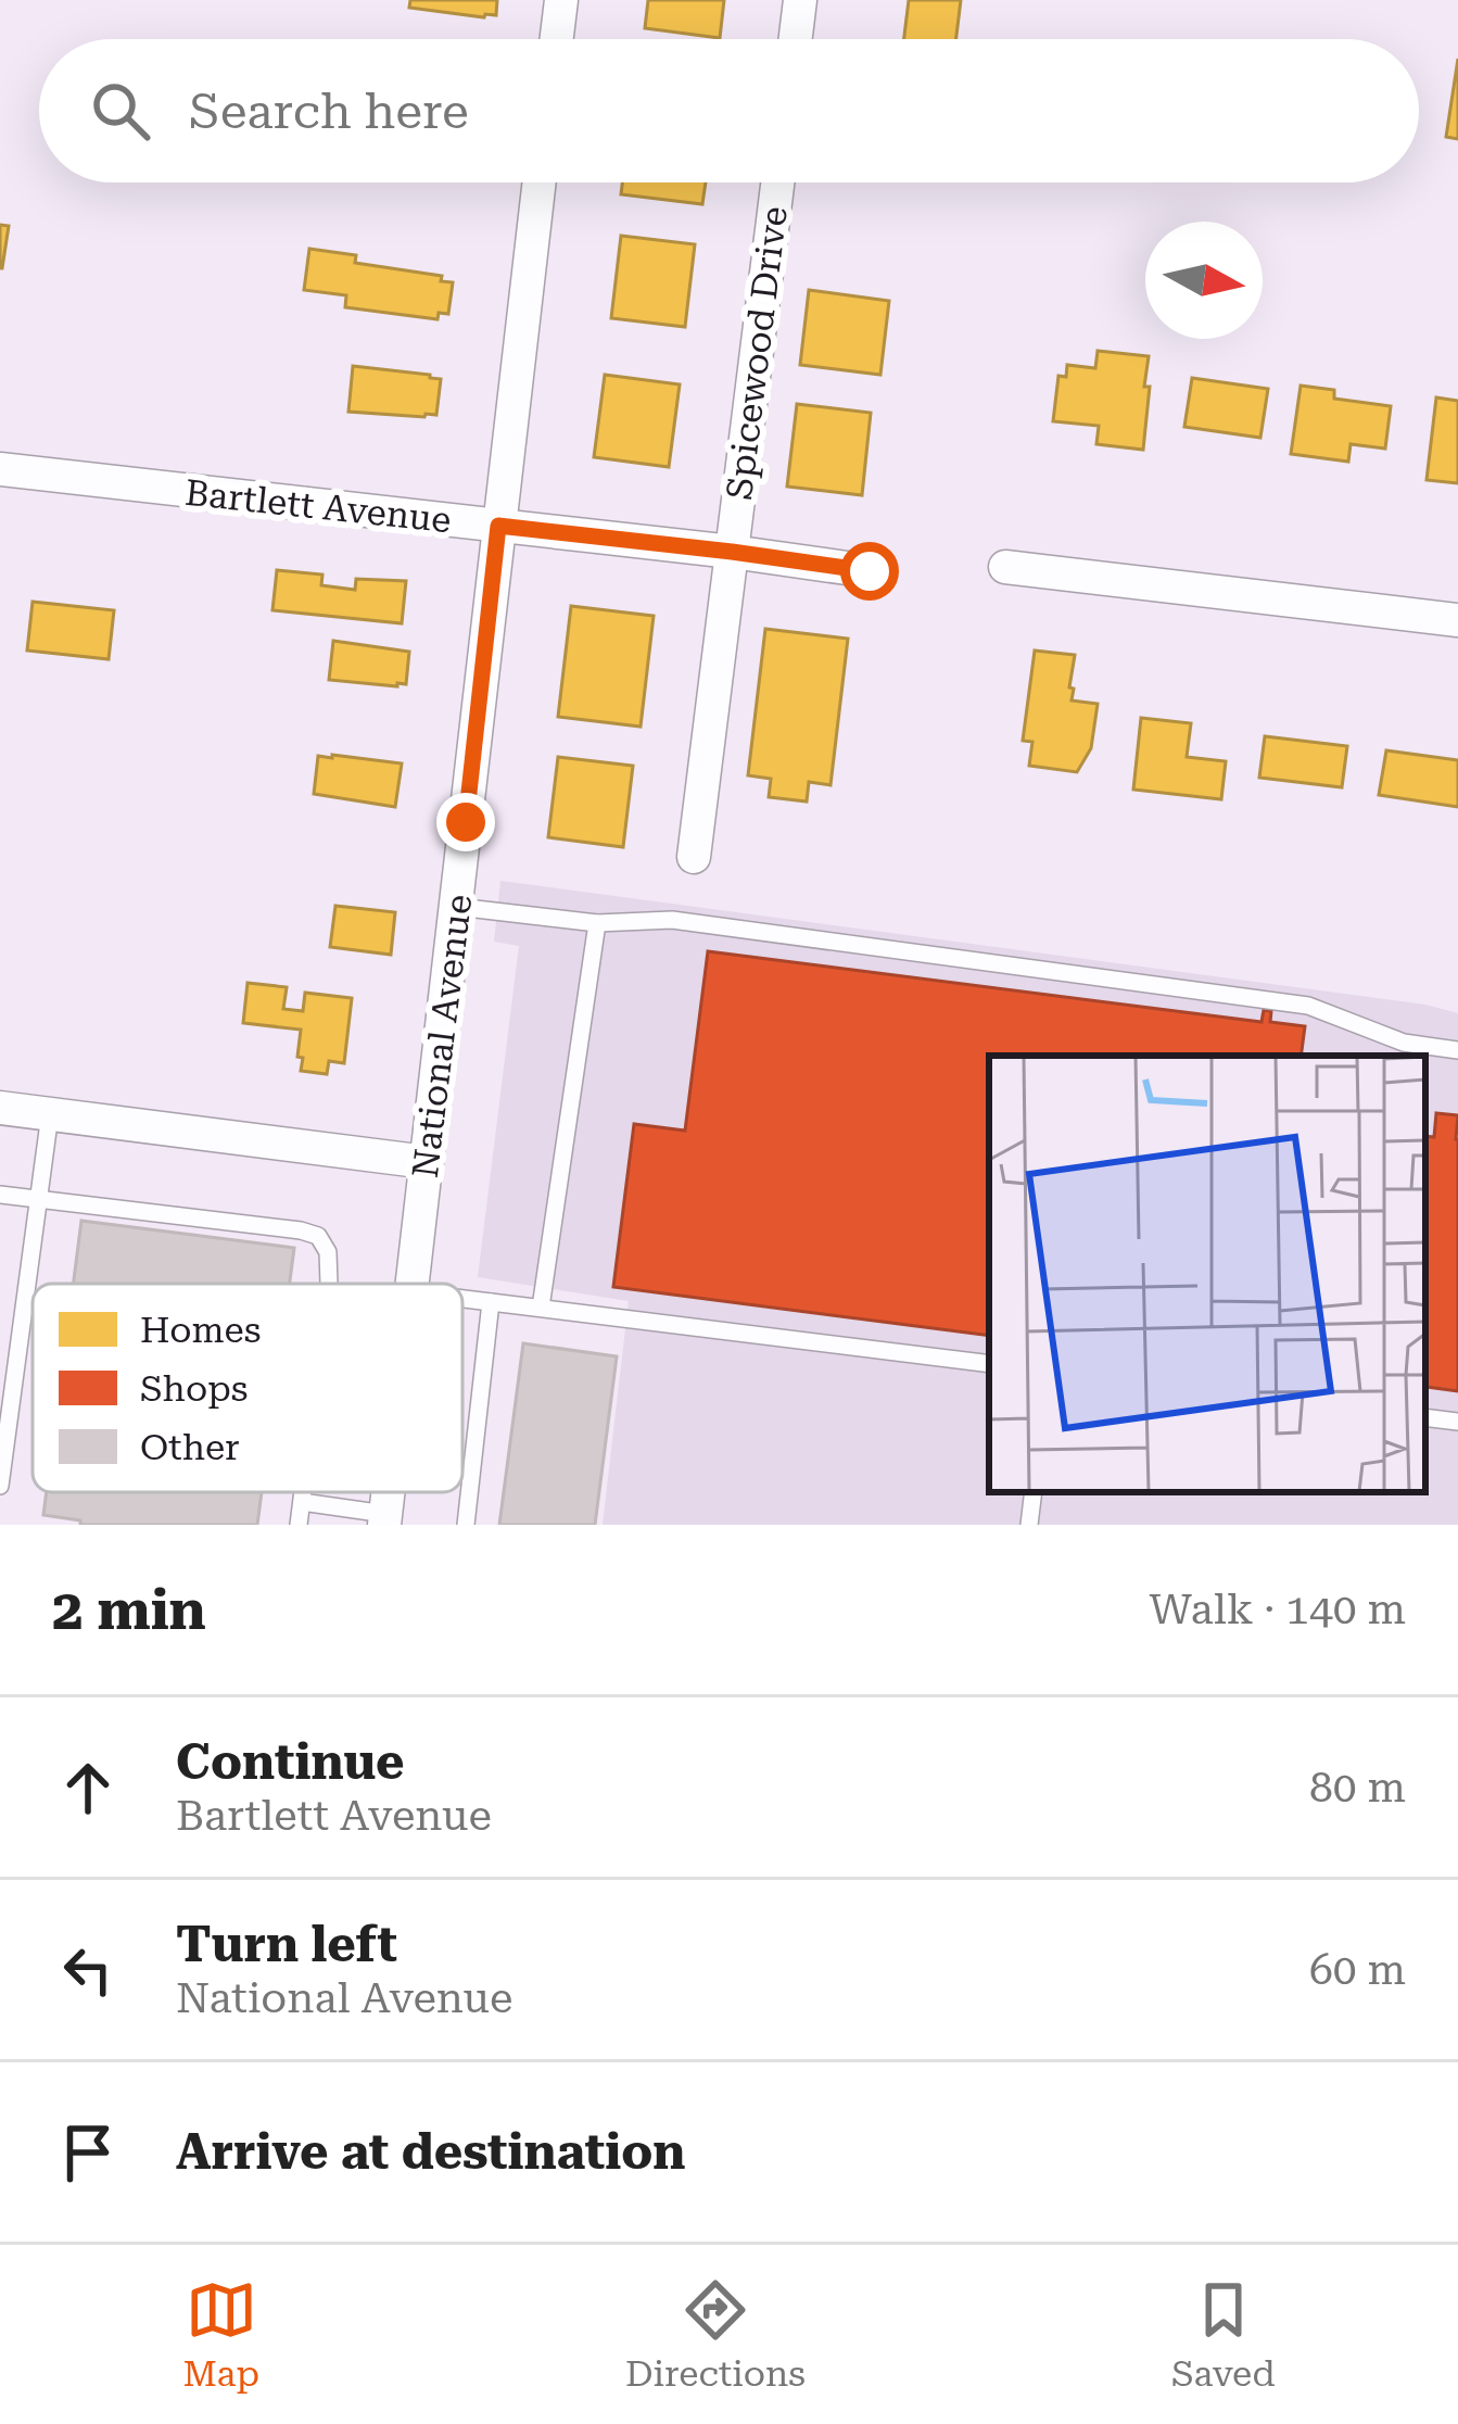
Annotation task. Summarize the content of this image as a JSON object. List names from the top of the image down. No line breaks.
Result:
{"streets":{"street":["Spicewood Drive","Bartlett Avenue","National Avenue"]},"crossings":[["Spicewood Drive","Bartlett Avenue"],["Bartlett Avenue","National Avenue"]],"legend":["Homes","Shops","Other"],"north":"right","page":{"search":"Search here","heading":["2 min","Walk · 140 m"],"list":[["Continue","Bartlett Avenue","80 m"],["Turn left","National Avenue","60 m"],"Arrive at destination"],"nav":["Map","Directions","Saved"]}}
